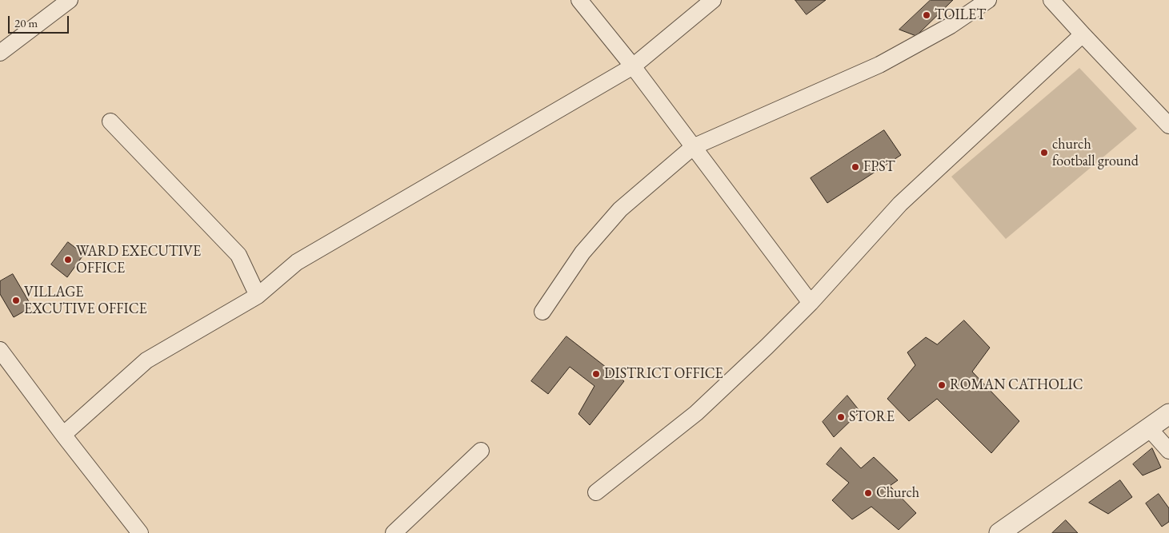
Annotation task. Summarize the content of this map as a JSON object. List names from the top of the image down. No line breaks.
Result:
{"places":["TOILET","church football ground","FPST","WARD EXECUTIVE OFFICE","VILLAGE EXCUTIVE OFFICE","DISTRICT OFFICE","ROMAN CATHOLIC","STORE","Church"],"scale_bar":"20 m"}
